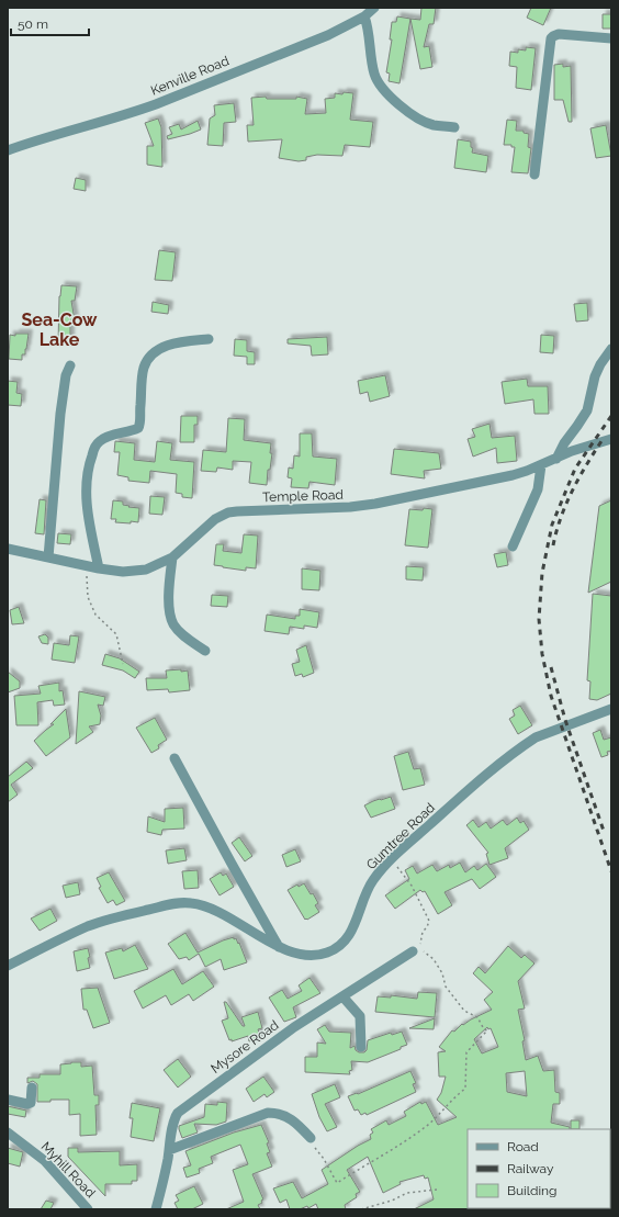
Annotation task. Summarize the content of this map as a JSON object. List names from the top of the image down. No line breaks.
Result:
{"streets":{"street":["Kenville Road","Temple Road","Gumtree Road","Mysore Road","Myhill Road"]},"districts":["Sea-Cow Lake"],"legend":["Road","Railway","Building"],"scale_bar":"50 m"}
